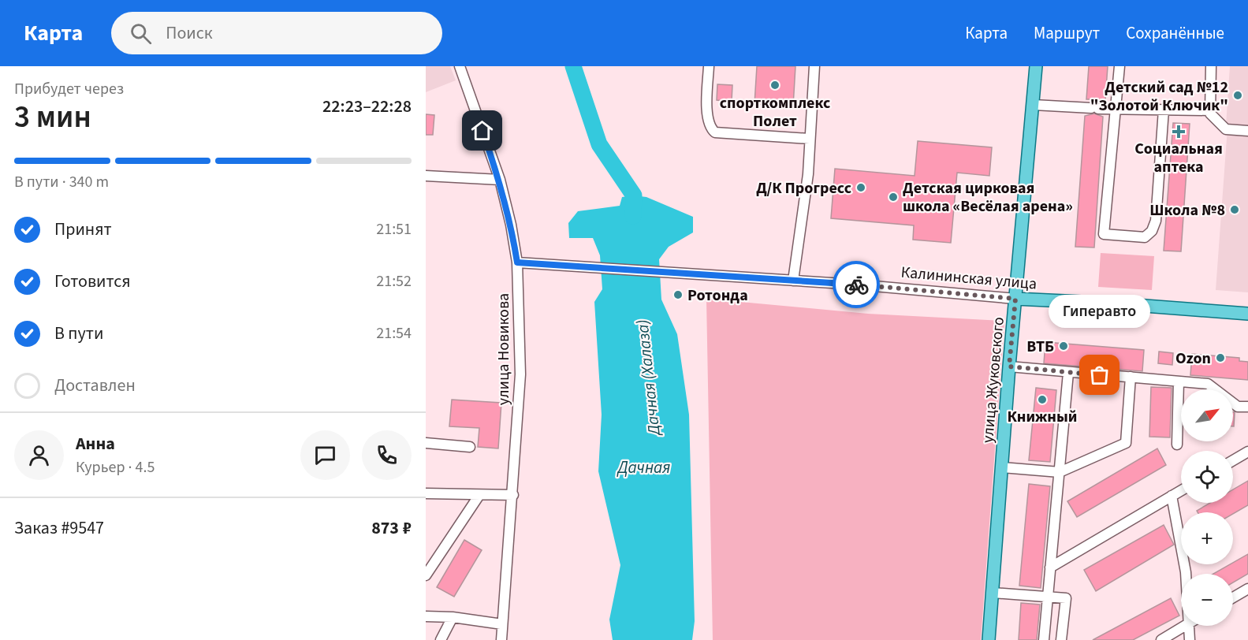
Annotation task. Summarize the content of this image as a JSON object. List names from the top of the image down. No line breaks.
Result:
{"streets":{"main road":["Калининская улица","улица Жуковского"],"street":["улица Новикова"]},"crossings":[["Калининская улица","улица Новикова"],["Калининская улица","улица Жуковского"]],"water":["Дачная (Халаза)","Дачная"],"places":{"other":["спорткомплекс Полет","Детский сад №12 \"Золотой Ключик\"","Д/К Прогресс","Детская цирковая школа «Весёлая арена»","Школа №8","Ротонда","ВТБ","Ozon","Гиперавто","Книжный"],"health":["Социальная аптека"]},"north":"top right","page":{"header":"Карта","search":"Поиск","nav":["Карта","Маршрут","Сохранённые"],"heading":["3 мин","Прибудет через","22:23–22:28"],"panel":["Анна","Курьер · 4.5","Заказ #9547","873 ₽"],"bar":"В пути · 340 m","list":[["Принят","21:51"],["Готовится","21:52"],["В пути","21:54"],"Доставлен"],"bubble":"Гиперавто","map_buttons":["+","−"]}}
